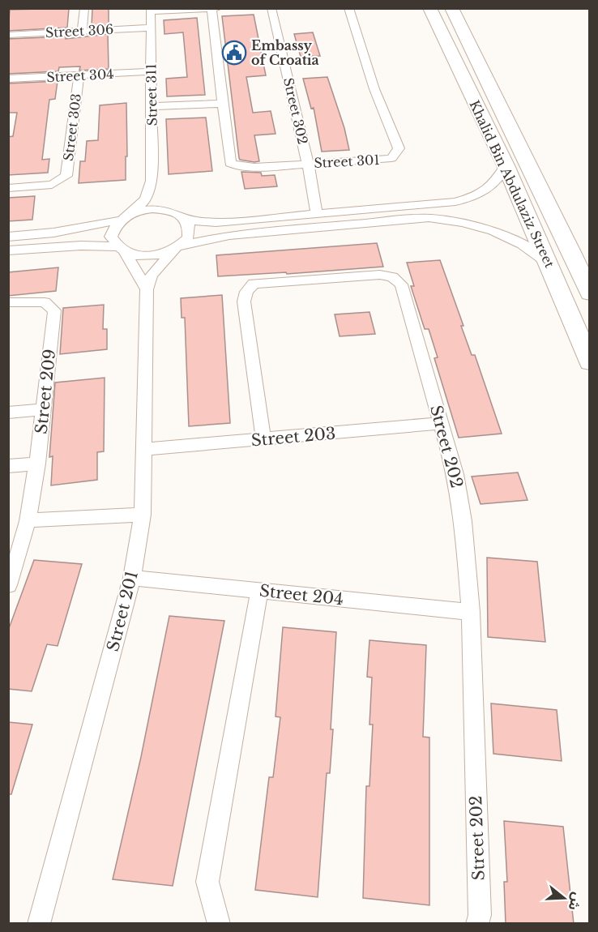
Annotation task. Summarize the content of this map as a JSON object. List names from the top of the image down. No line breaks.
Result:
{"streets":{"main road":["Khalid Bin Abdulaziz Street"],"street":["Street 306","Street 304","Street 311","Street 302","Street 303","Street 301","Street 209","Street 203","Street 202","Street 204","Street 201"]},"crossings":[["Street 306","Street 311"],["Street 304","Street 311"],["Street 304","Street 303"],["Street 311","Street 201"],["Street 302","Street 301"],["Street 203","Street 202"],["Street 203","Street 201"],["Street 202","Street 204"],["Street 204","Street 201"]],"places":{"public building":["Embassy of Croatia"]},"north":"right"}
